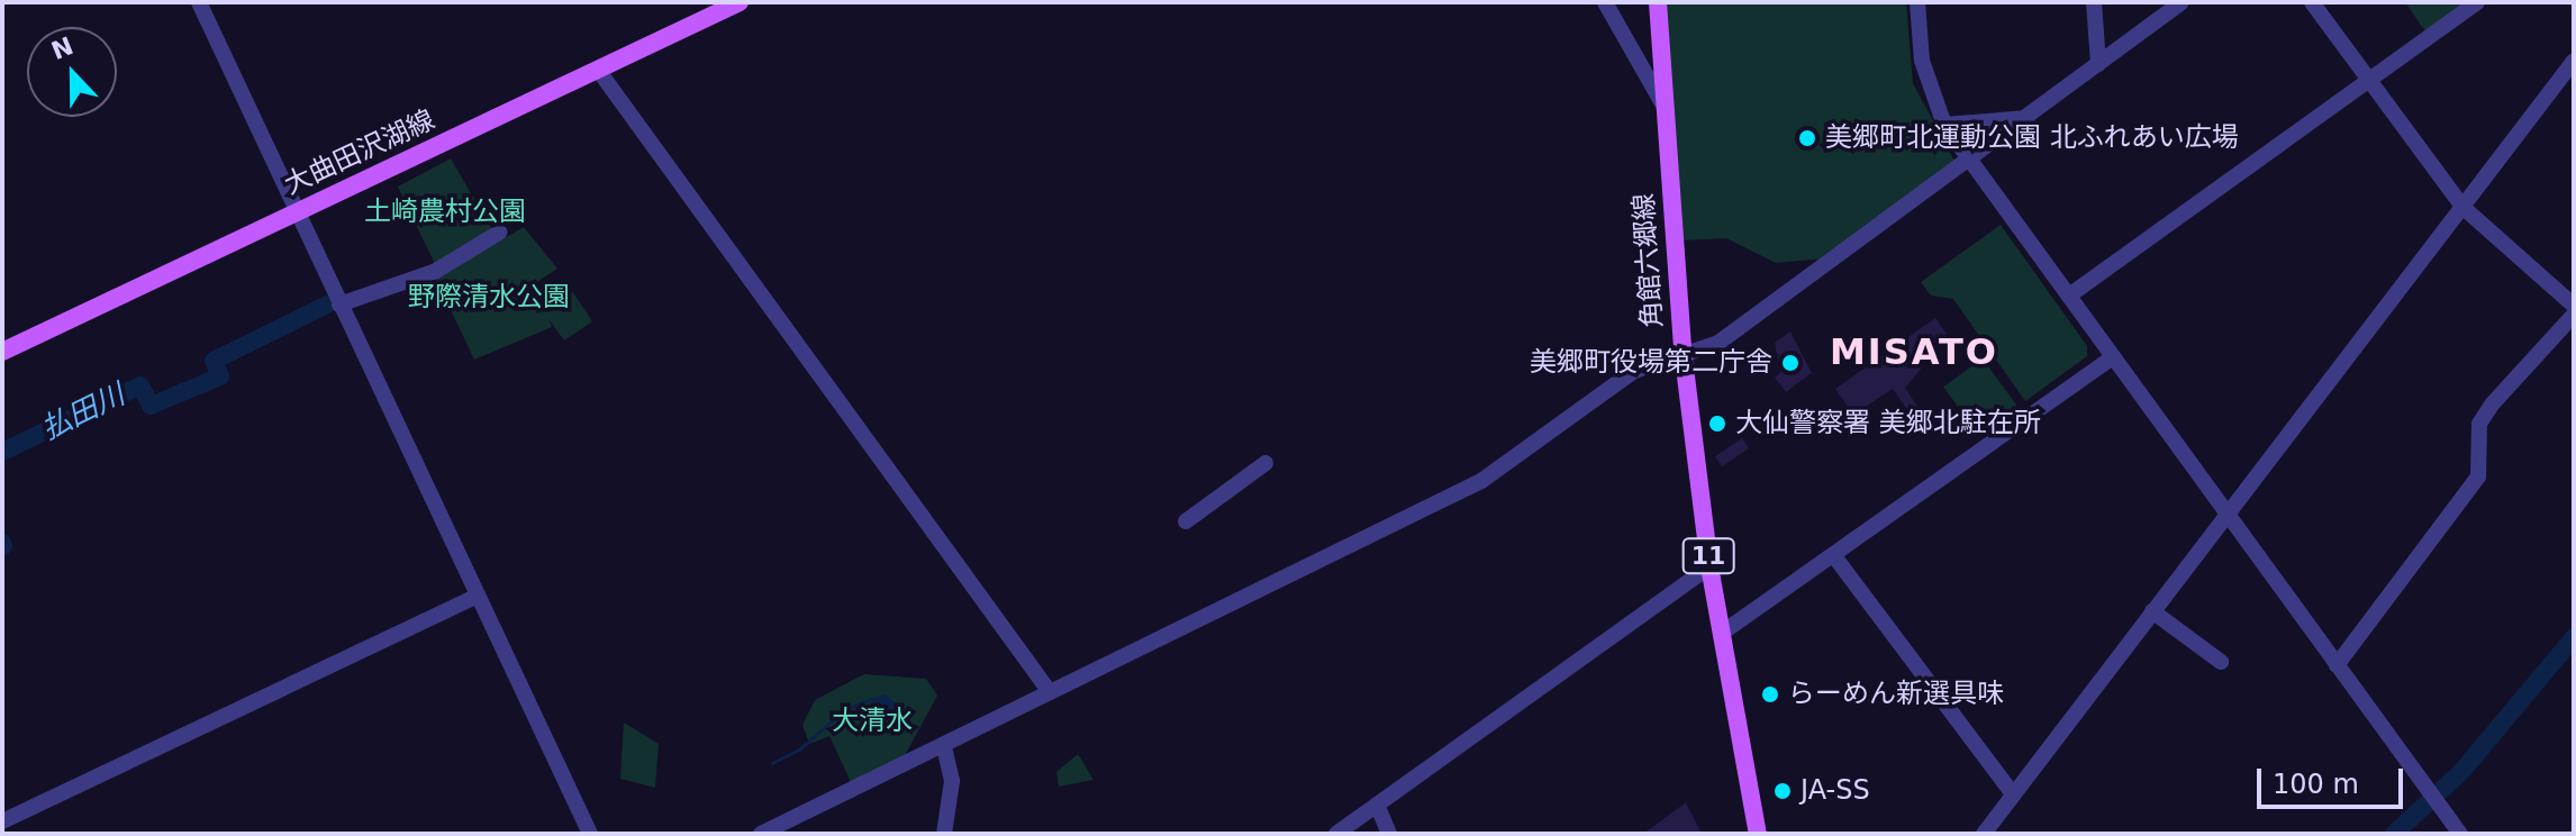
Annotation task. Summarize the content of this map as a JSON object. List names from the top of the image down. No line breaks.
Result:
{"streets":{"main road":["大曲田沢湖線","角館六郷線","11"]},"districts":["MISATO"],"water":["払田川"],"parks":["土崎農村公園","野際清水公園","大清水"],"places":["美郷町北運動公園 北ふれあい広場","美郷町役場第二庁舎","大仙警察署 美郷北駐在所","らーめん新選具味","JA-SS"],"scale_bar":"100 m","north":"top"}
